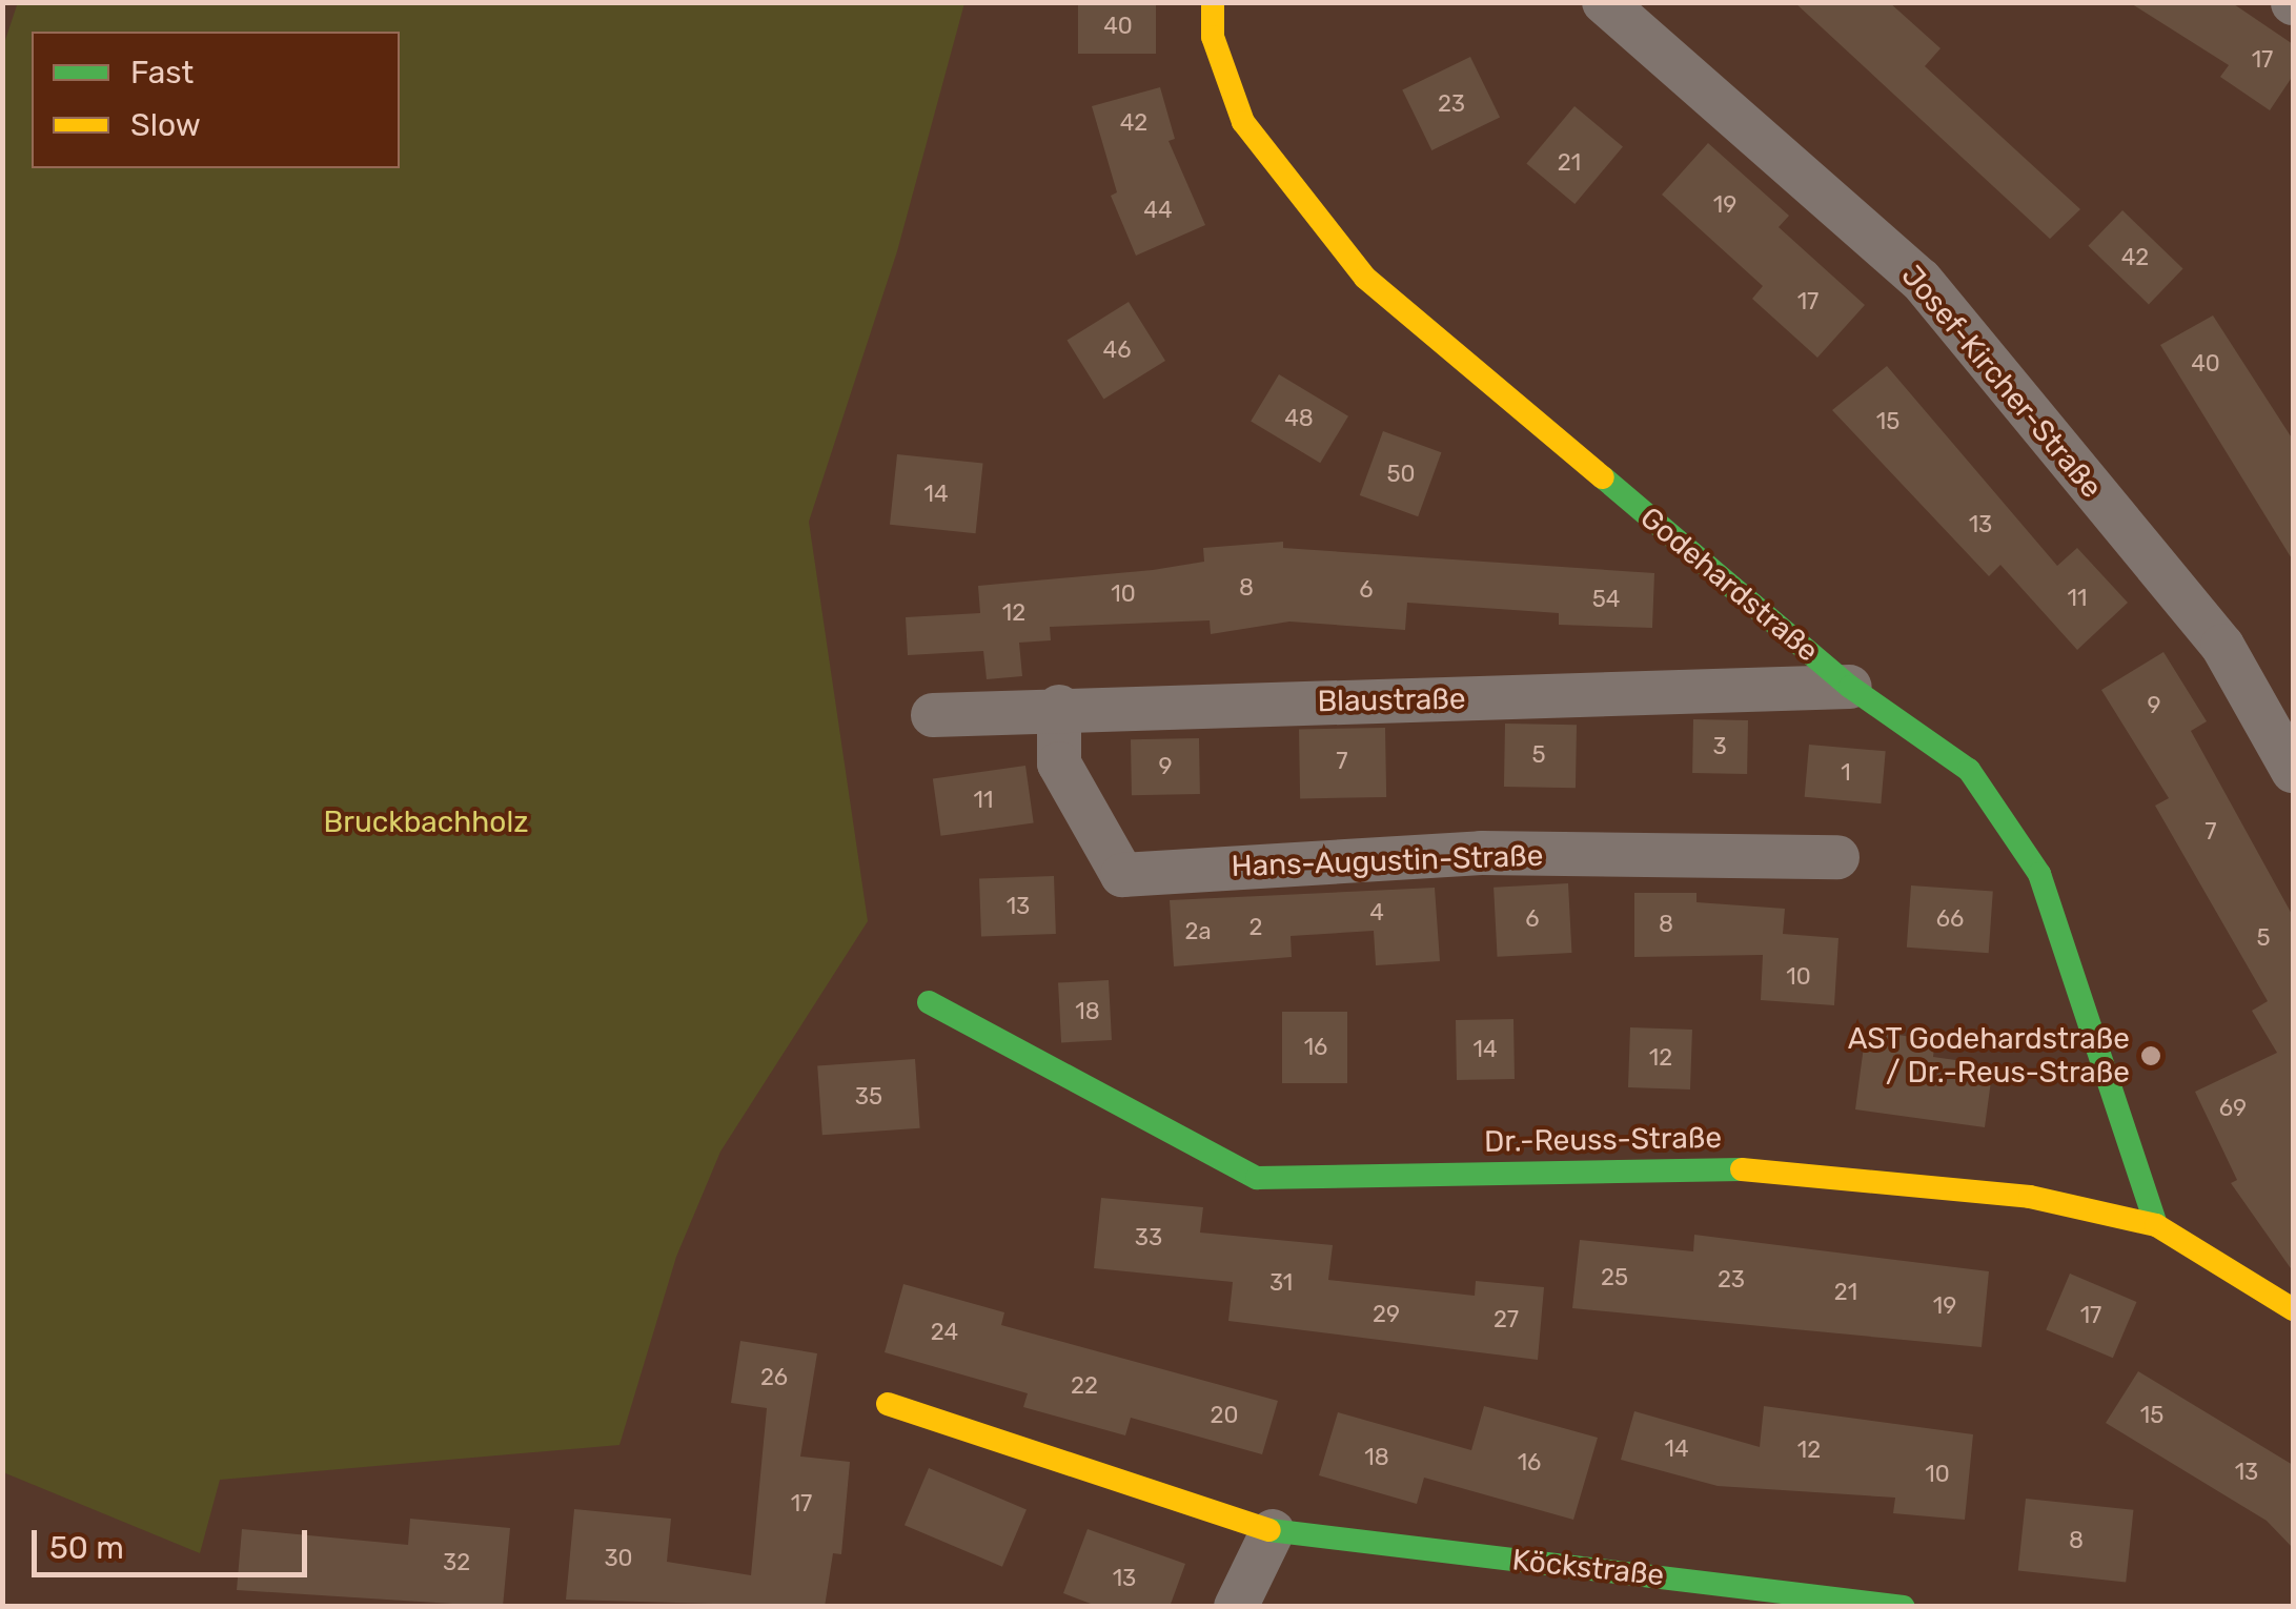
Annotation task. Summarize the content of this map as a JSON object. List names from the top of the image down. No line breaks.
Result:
{"streets":{"street":["Josef-Kircher-Straße","Godehardstraße","Blaustraße","Hans-Augustin-Straße","Dr.-Reuss-Straße","Köckstraße"]},"crossings":[["Godehardstraße","Blaustraße"],["Godehardstraße","Dr.-Reuss-Straße"],["Blaustraße","Hans-Augustin-Straße"]],"parks":["Bruckbachholz"],"places":["AST Godehardstraße / Dr.-Reus-Straße"],"house_numbers":["40","17","23","42","21","19","44","42","17","46","40","48","15","50","14","13","8","6","10","11","54","12","9","3","5","7","9","1","11","7","13","4","6","66","8","2","2a","5","10","18","16","14","12","35","69","33","25","23","31","21","19","29","17","27","24","26","22","20","15","14","12","18","16","13","10","17","8","30","32","13"],"legend":["Fast","Slow"],"scale_bar":"50 m"}
